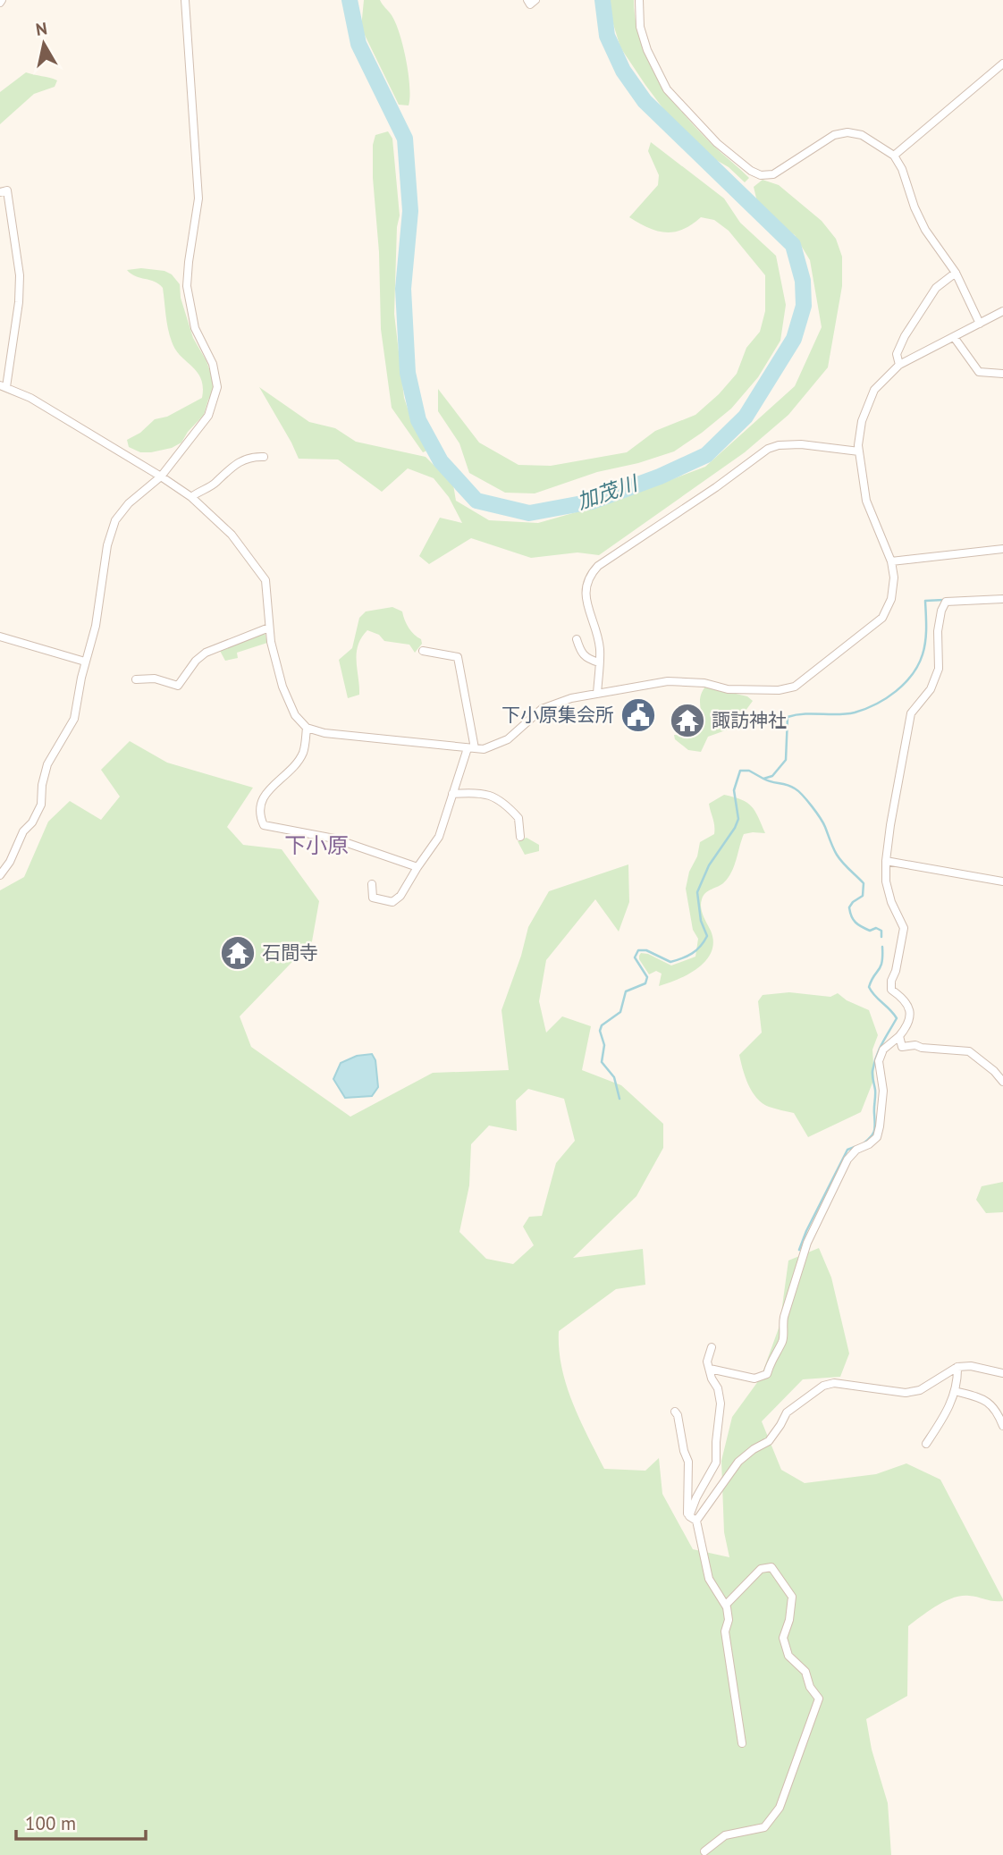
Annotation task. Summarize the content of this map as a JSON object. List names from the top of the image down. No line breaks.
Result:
{"districts":["下小原"],"water":["加茂川"],"places":{"public building":["下小原集会所"],"temple":["諏訪神社","石間寺"]},"scale_bar":"100 m","north":"top"}
